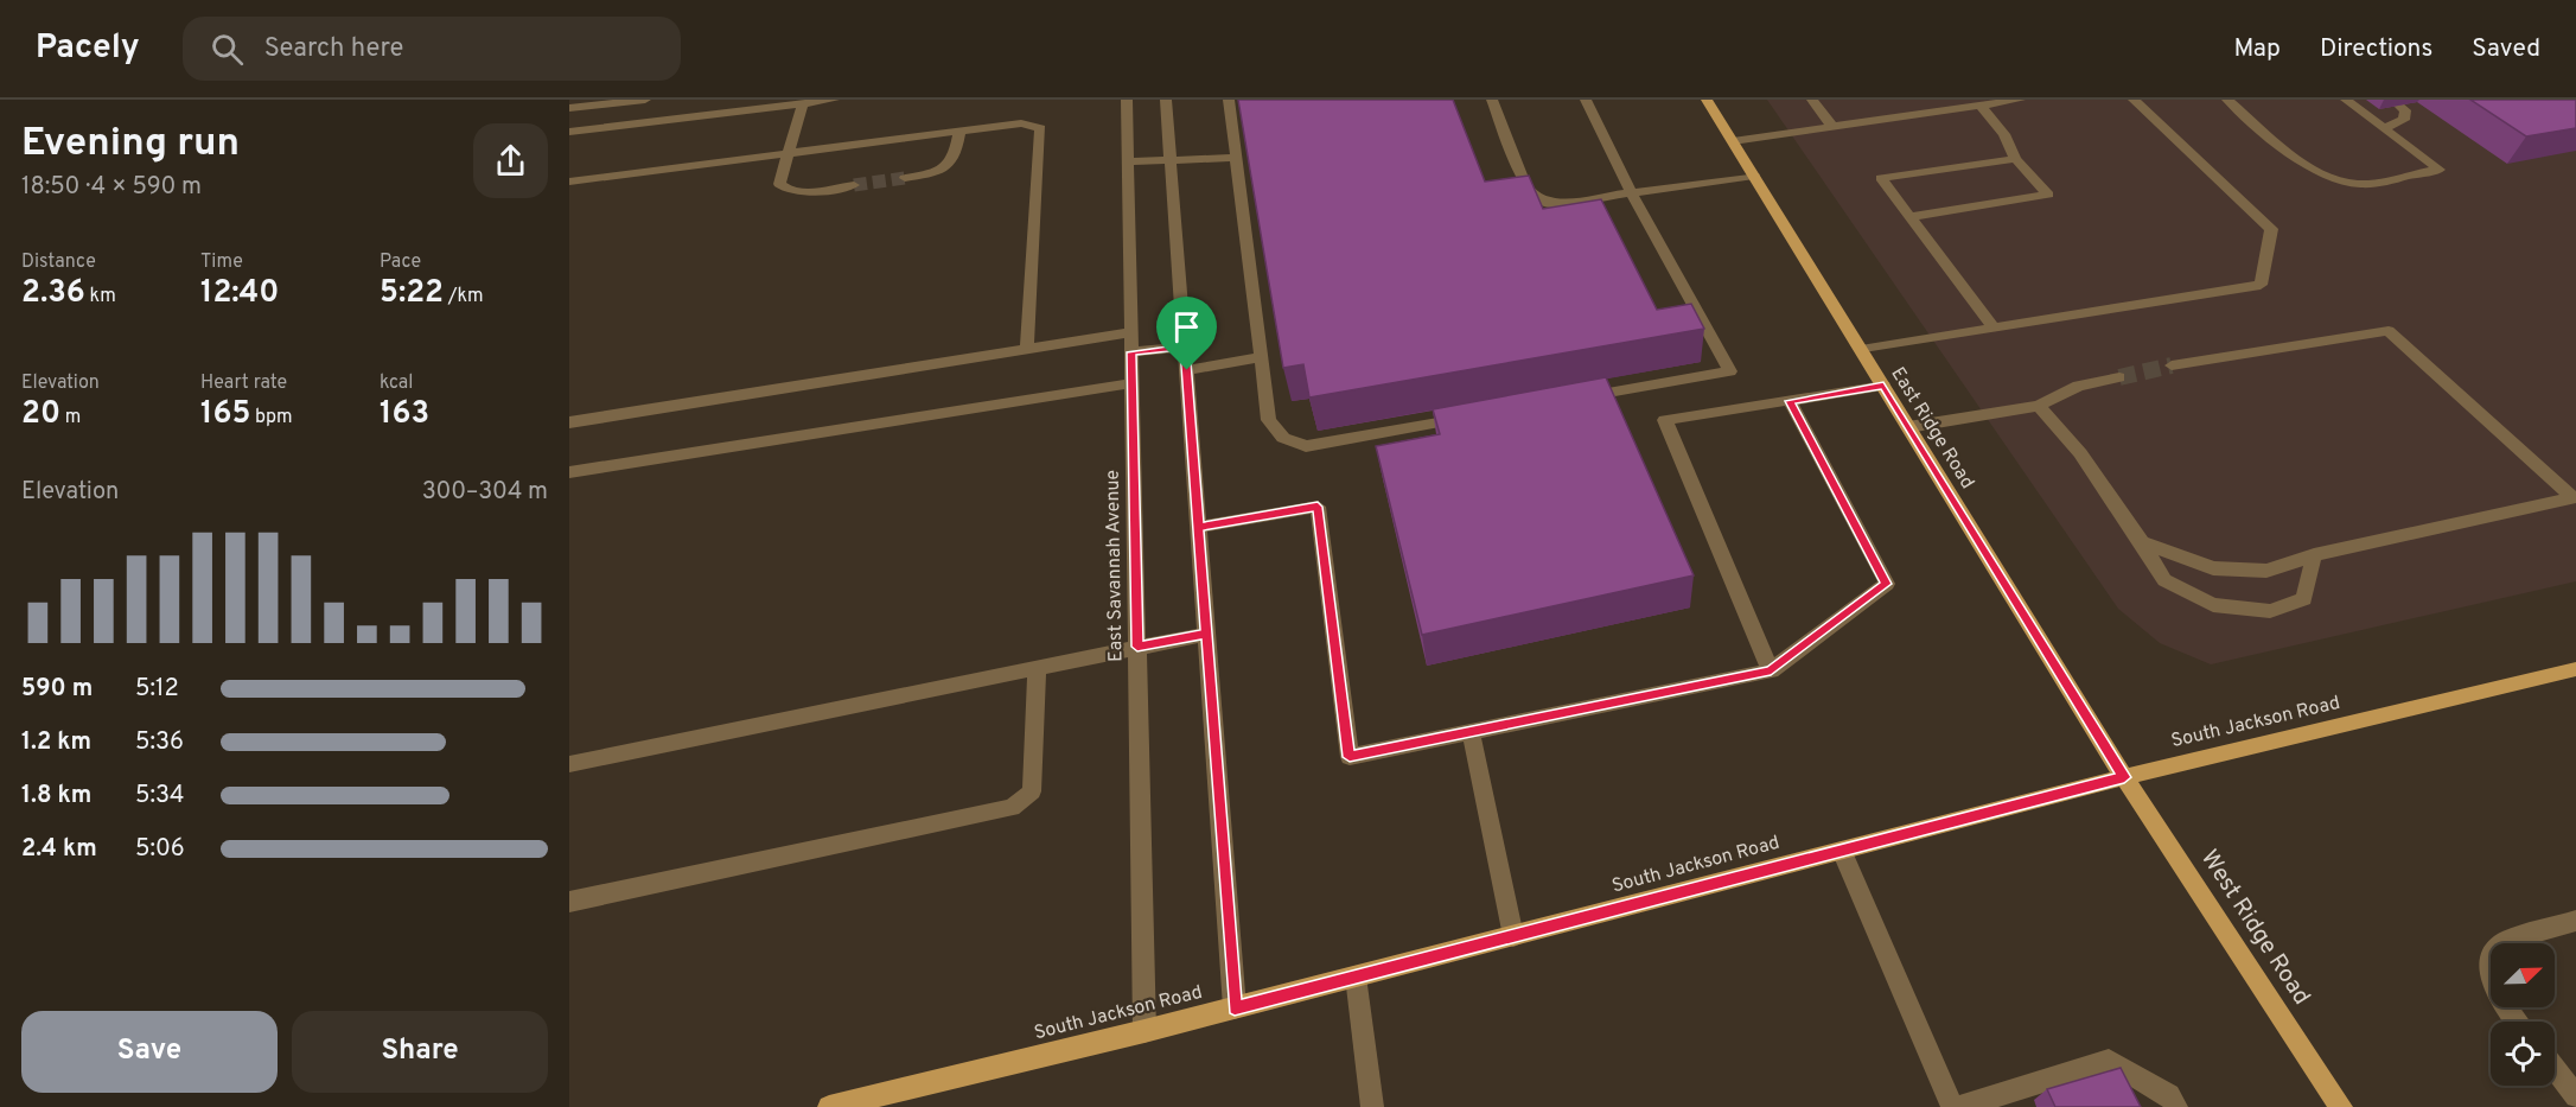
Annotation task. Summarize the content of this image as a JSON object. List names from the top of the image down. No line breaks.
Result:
{"streets":{"main road":["East Ridge Road","South Jackson Road","West Ridge Road"],"street":["East Savannah Avenue"]},"crossings":[["East Ridge Road","South Jackson Road"],["East Ridge Road","West Ridge Road"],["East Savannah Avenue","South Jackson Road"],["South Jackson Road","West Ridge Road"]],"north":"top right","page":{"header":"Pacely","search":"Search here","nav":["Map","Directions","Saved"],"heading":["Evening run","18:50 · 4 × 590 m"],"stats":[["Distance","2.36 km"],["Time","12:40"],["Pace","5:22 /km"],["Elevation","20 m"],["Heart rate","165 bpm"],["kcal","163"]],"chart":["Elevation","300–304 m"],"list":[{"name":"590 m","note":"5:12"},{"name":"1.2 km","note":"5:36"},{"name":"1.8 km","note":"5:34"},{"name":"2.4 km","note":"5:06"}],"buttons":["Save","Share"]}}
